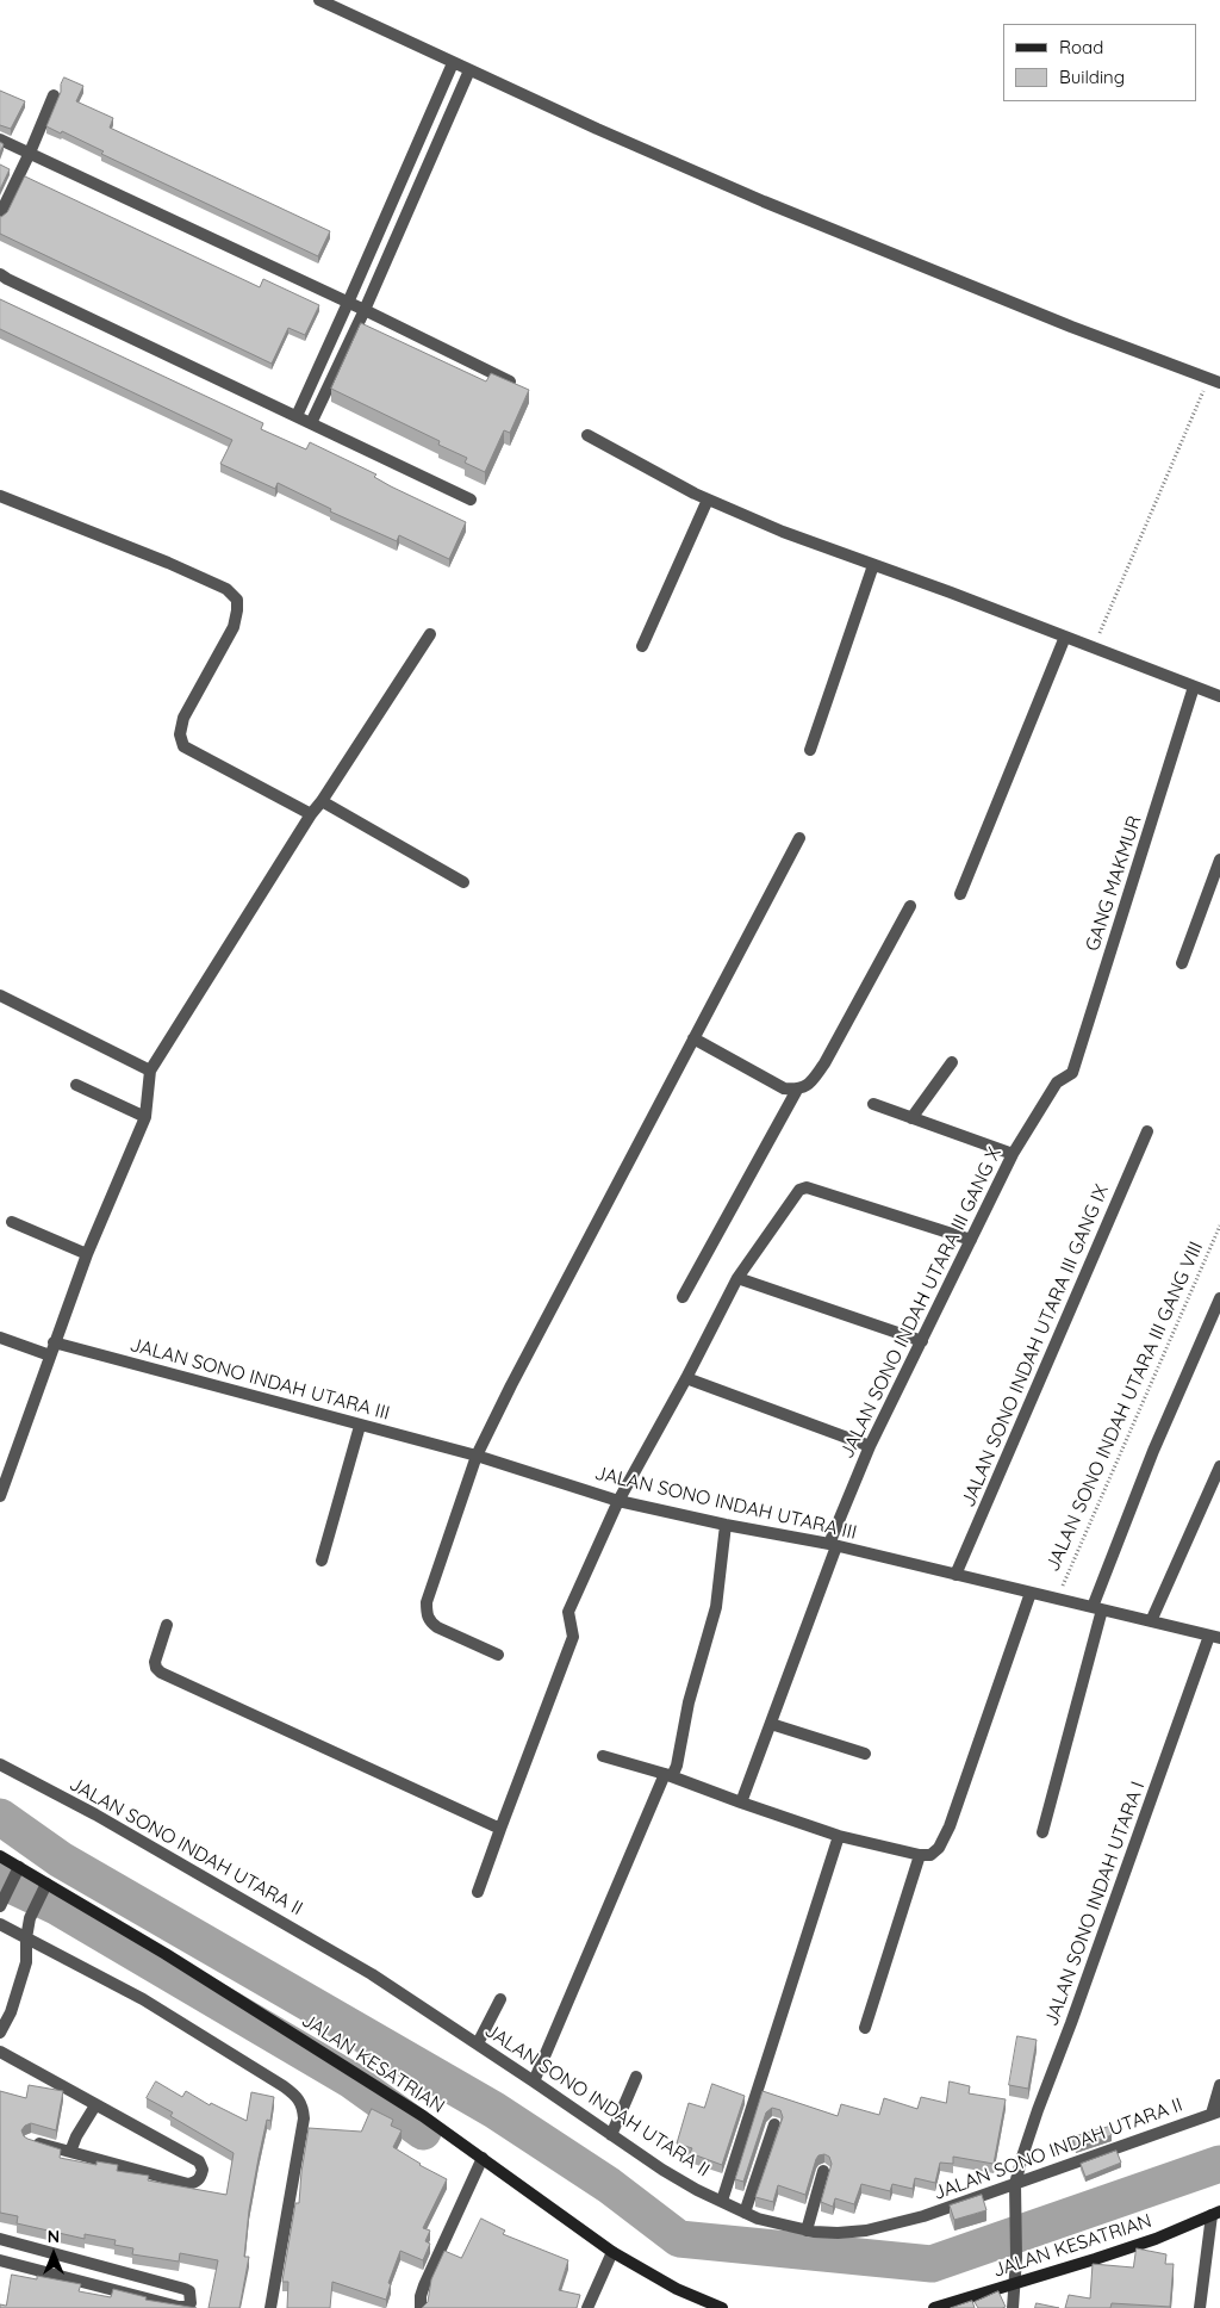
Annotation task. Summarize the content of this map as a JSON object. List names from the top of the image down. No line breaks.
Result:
{"streets":{"street":["GANG MAKMUR","JALAN SONO INDAH UTARA III GANG X","JALAN SONO INDAH UTARA III GANG IX","JALAN SONO INDAH UTARA III","JALAN SONO INDAH UTARA II","JALAN SONO INDAH UTARA I","JALAN KESATRIAN"],"path":["JALAN SONO INDAH UTARA III GANG VIII"]},"crossings":[["GANG MAKMUR","JALAN SONO INDAH UTARA III GANG X"],["JALAN SONO INDAH UTARA III GANG X","JALAN SONO INDAH UTARA III"],["JALAN SONO INDAH UTARA III GANG IX","JALAN SONO INDAH UTARA III"],["JALAN SONO INDAH UTARA III","JALAN SONO INDAH UTARA III GANG VIII"],["JALAN SONO INDAH UTARA III","JALAN SONO INDAH UTARA I"],["JALAN SONO INDAH UTARA II","JALAN SONO INDAH UTARA I"],["JALAN SONO INDAH UTARA I","JALAN KESATRIAN"]],"legend":["Road","Building"],"north":"top"}
